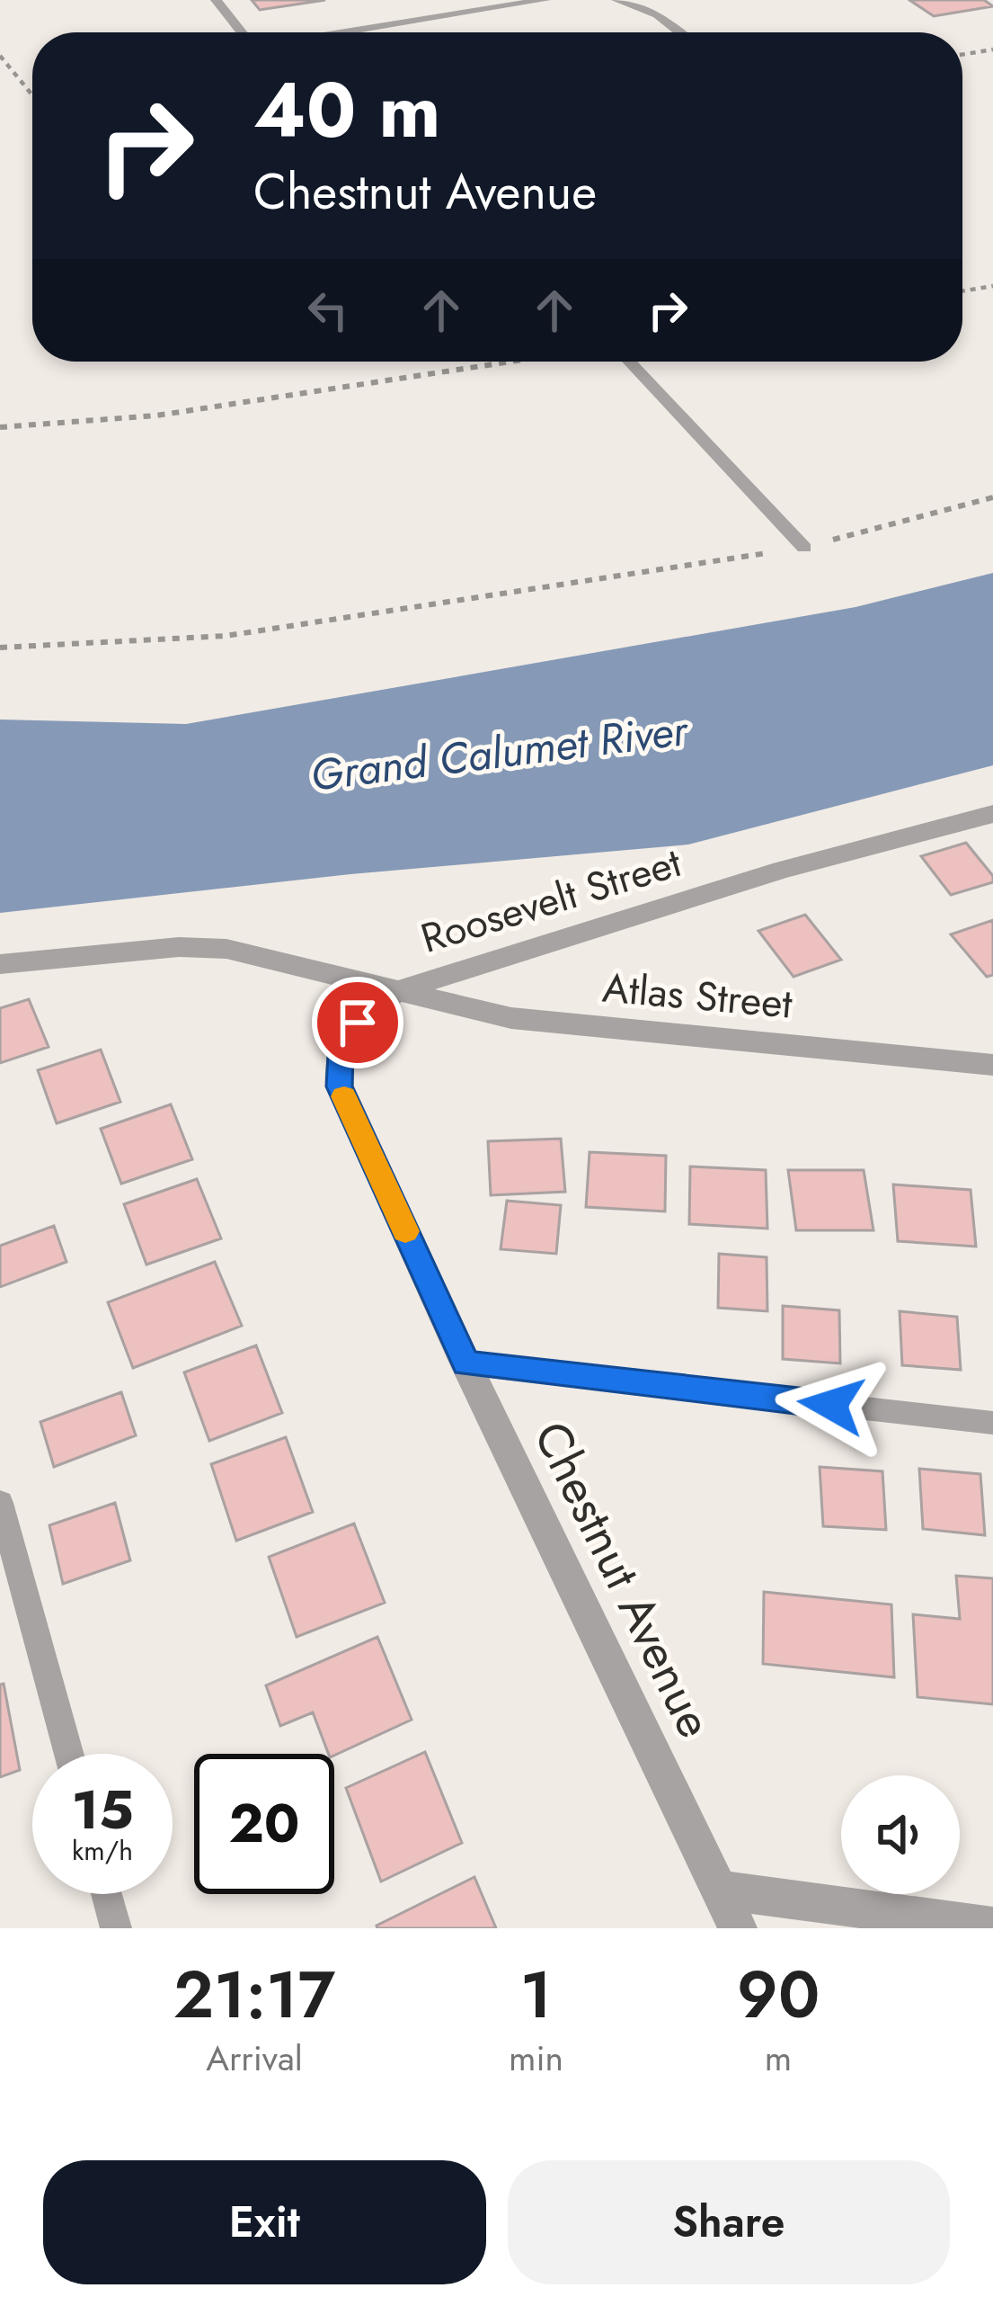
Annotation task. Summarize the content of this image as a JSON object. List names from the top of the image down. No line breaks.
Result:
{"streets":{"street":["Roosevelt Street","Atlas Street","Chestnut Avenue"]},"crossings":[["Roosevelt Street","Atlas Street"],["Roosevelt Street","Chestnut Avenue"],["Atlas Street","Chestnut Avenue"]],"water":["Grand Calumet River"],"page":{"turn":["40 m","Chestnut Avenue"],"speed":"15 km/h","limit":"20","eta":["21:17","Arrival","1","min","90","m"],"buttons":["Exit","Share"]}}
